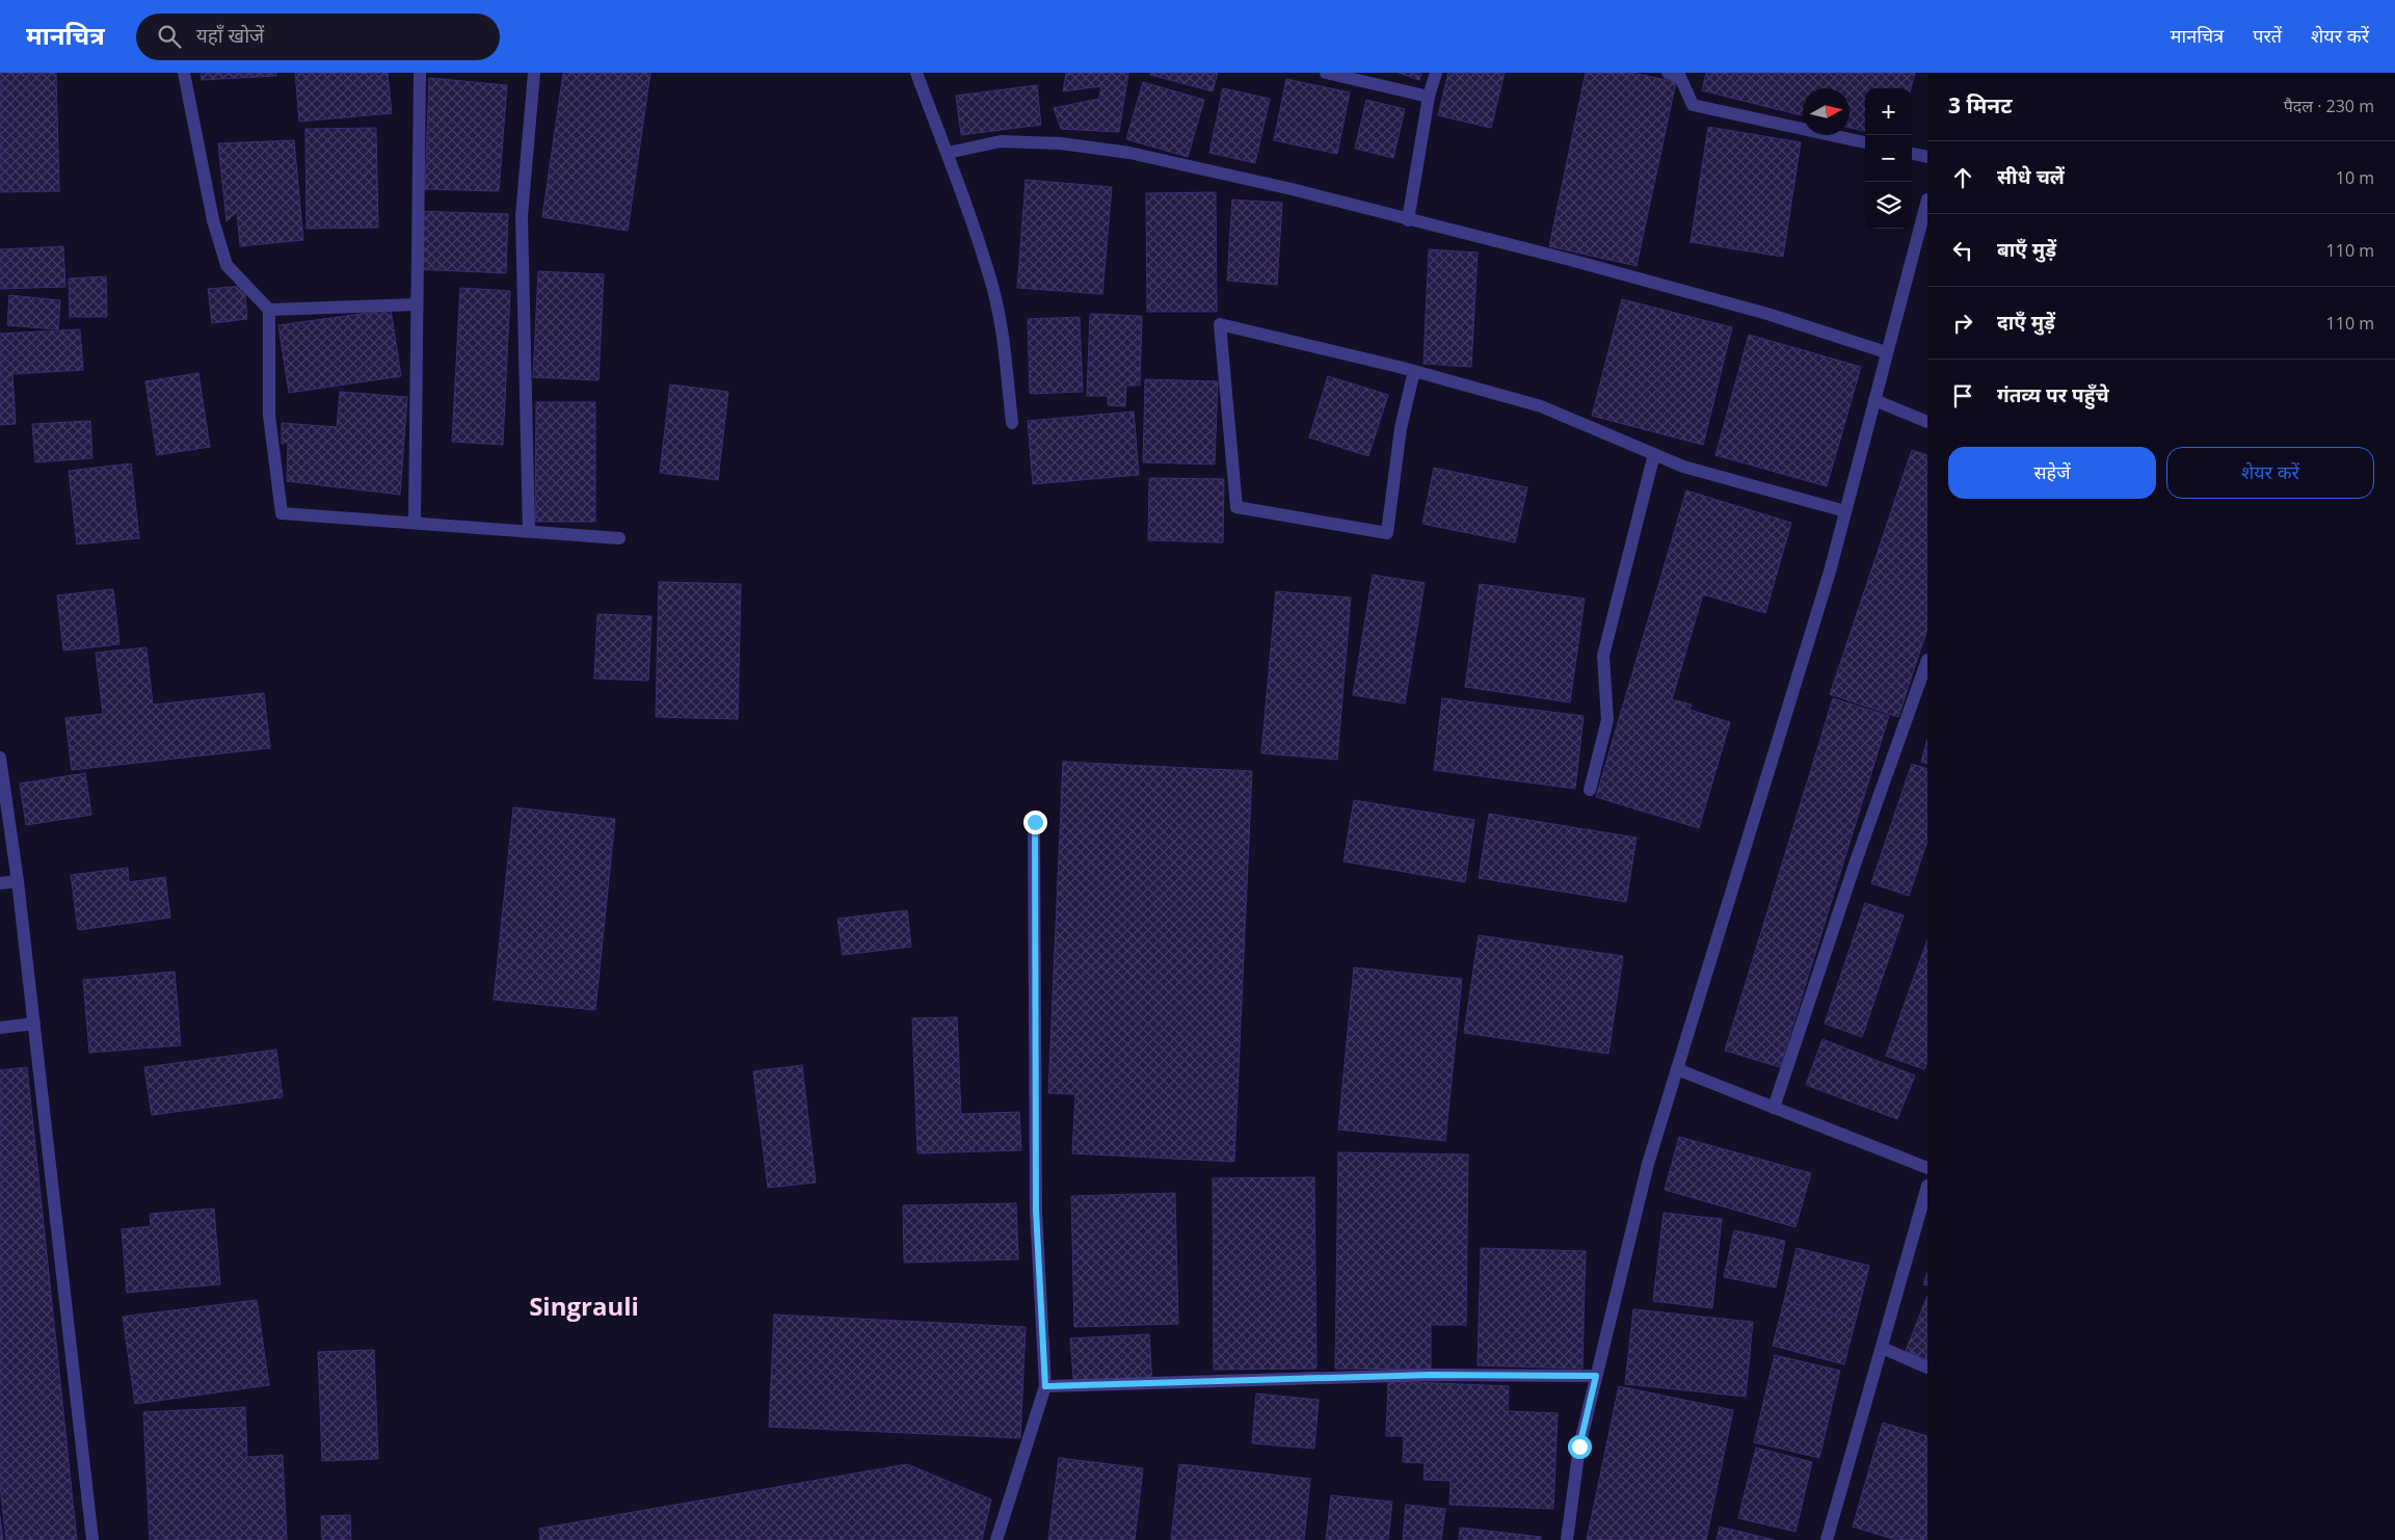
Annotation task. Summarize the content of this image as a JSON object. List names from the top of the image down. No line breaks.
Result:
{"districts":["Singrauli"],"north":"right","page":{"header":"मानचित्र","search":"यहाँ खोजें","nav":["मानचित्र","परतें","शेयर करें"],"heading":["3 मिनट","पैदल · 230 m"],"map_buttons":["+","−"],"list":[["सीधे चलें","10 m"],["बाएँ मुड़ें","110 m"],["दाएँ मुड़ें","110 m"],"गंतव्य पर पहुँचे"],"buttons":["सहेजें","शेयर करें"]}}
